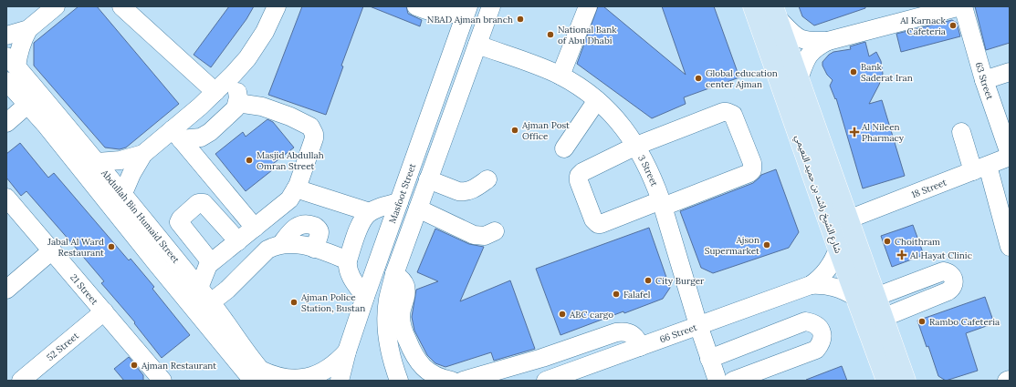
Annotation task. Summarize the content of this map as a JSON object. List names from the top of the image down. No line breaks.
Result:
{"streets":{"main road":["شارع الشيخ راشد بن حميد النعيمي"],"street":["63 Street","3 Street","18 Street","Masfoot Street","Abdullah Bin Humaid Street","21 Street","66 Street","52 Street"]},"crossings":[["3 Street","66 Street"],["18 Street","شارع الشيخ راشد بن حميد النعيمي"],["شارع الشيخ راشد بن حميد النعيمي","66 Street"],["21 Street","52 Street"]],"places":{"other":["NBAD Ajman branch","Al Karnack Cafeteria","National Bank of Abu Dhabi","Bank Saderat Iran","Global education center Ajman","Ajman Post Office","Masjid Abdullah Omran Street","Choithram","Ajson Supermarket","Jabal Al Ward Restaurant","City Burger","Falafel","Ajman Police Station, Bustan","ABC cargo","Rambo Cafeteria","Ajman Restaurant"],"health":["Al Nileen Pharmacy","Al Hayat Clinic"]}}
